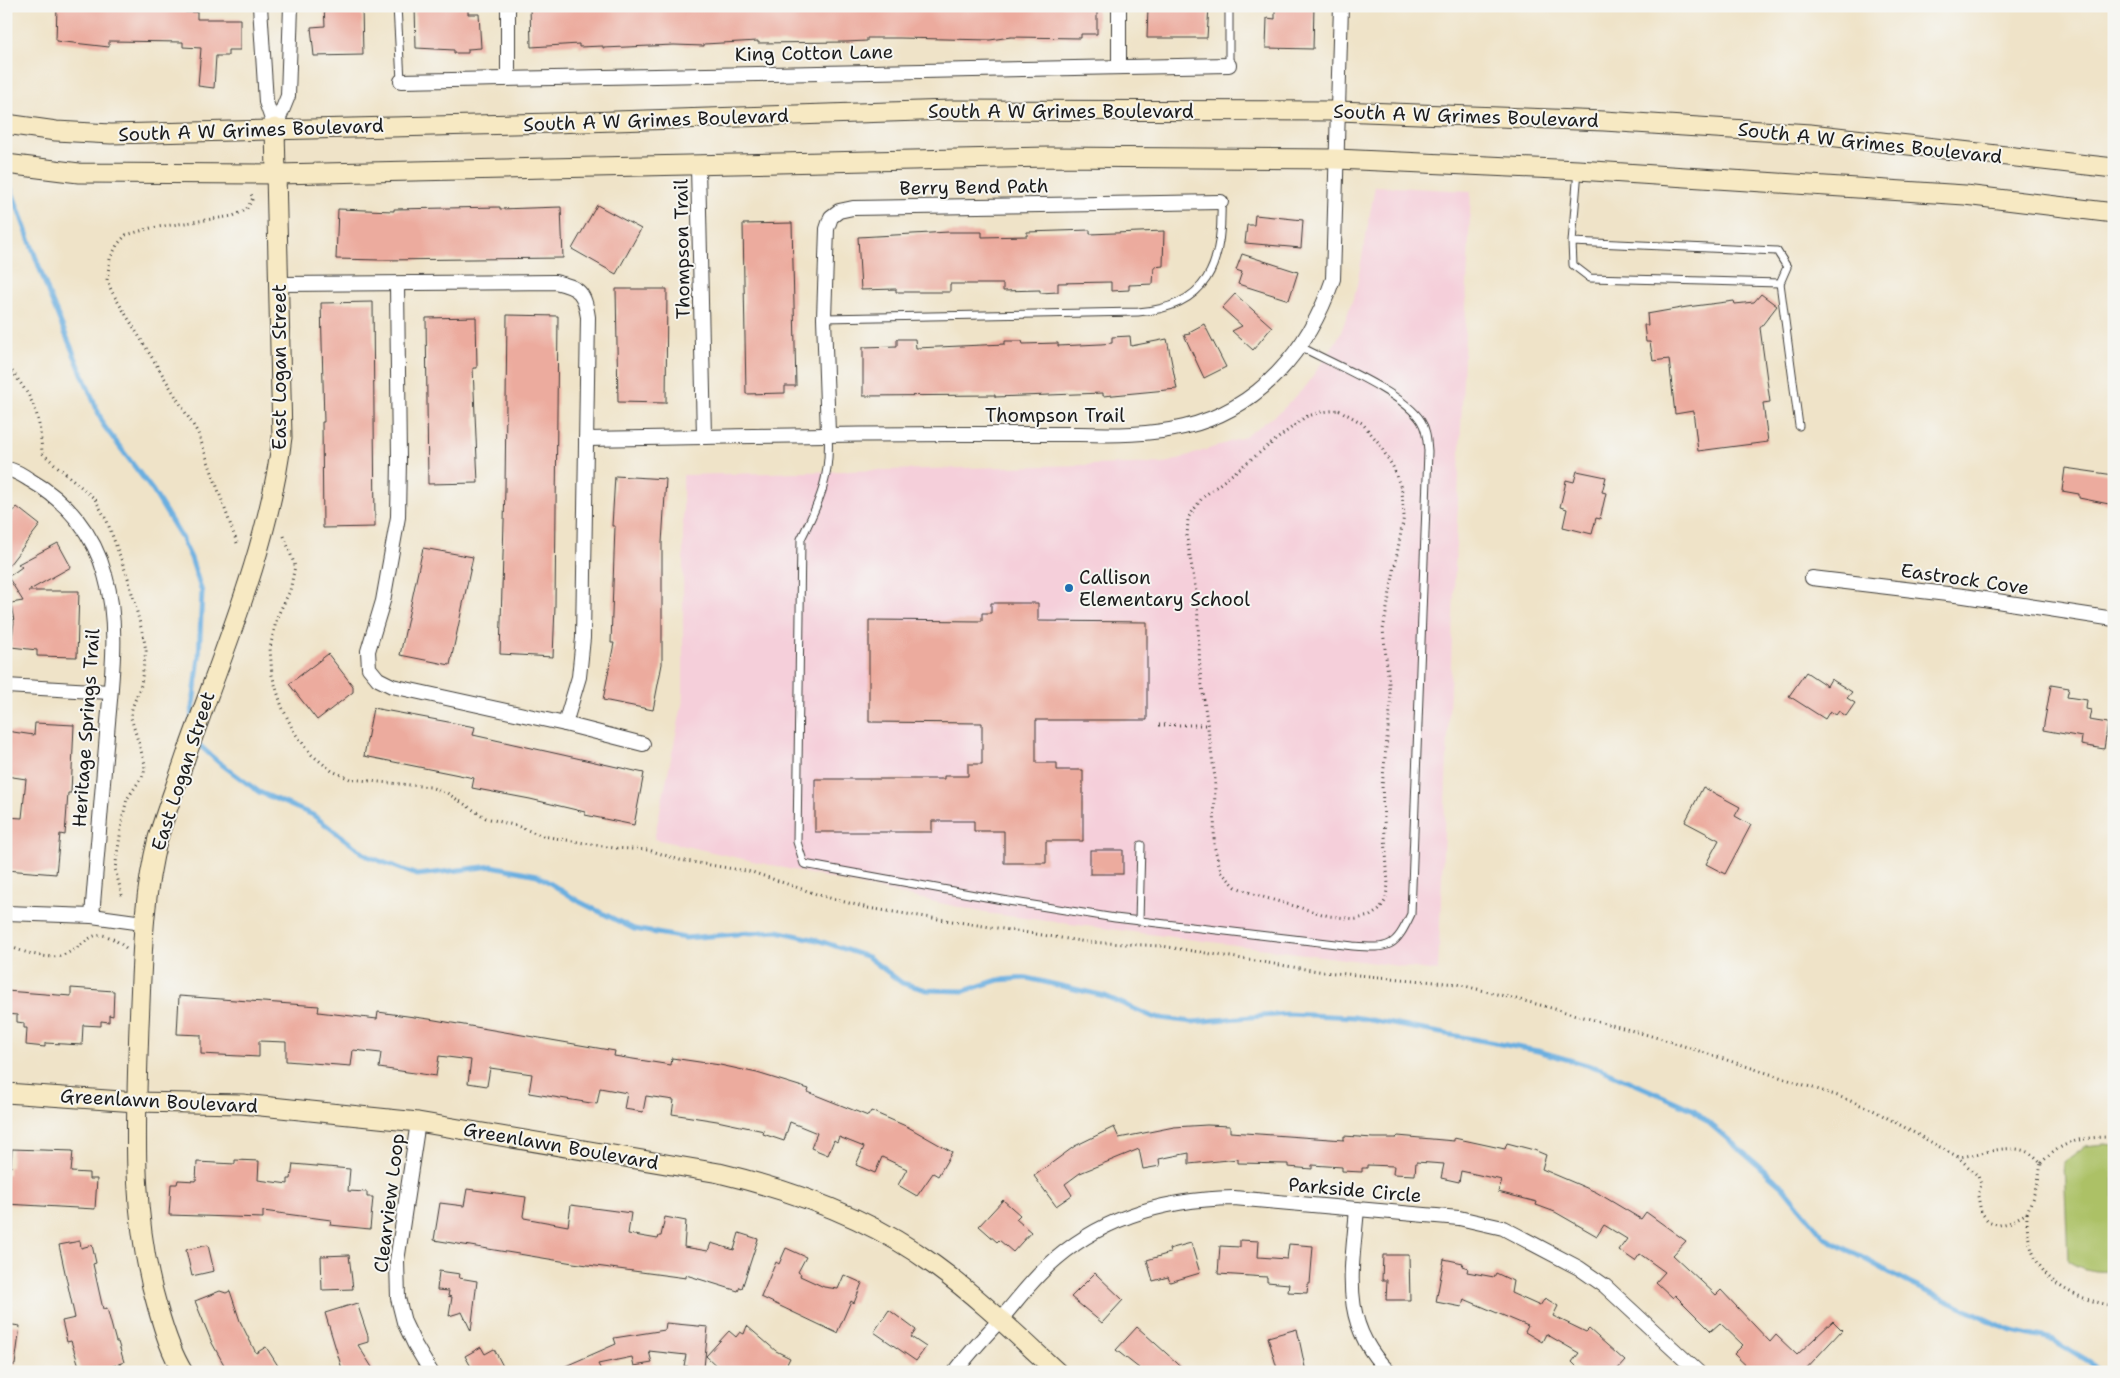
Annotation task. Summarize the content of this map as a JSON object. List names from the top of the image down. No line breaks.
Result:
{"streets":{"main road":["South A W Grimes Boulevard","East Logan Street","Greenlawn Boulevard"],"street":["King Cotton Lane","Berry Bend Path","Thompson Trail","Eastrock Cove","Heritage Springs Trail","Parkside Circle","Clearview Loop"]},"crossings":[["South A W Grimes Boulevard","Thompson Trail"],["South A W Grimes Boulevard","East Logan Street"],["East Logan Street","Greenlawn Boulevard"],["Greenlawn Boulevard","Parkside Circle"],["Greenlawn Boulevard","Clearview Loop"]],"places":["Callison Elementary School"]}
